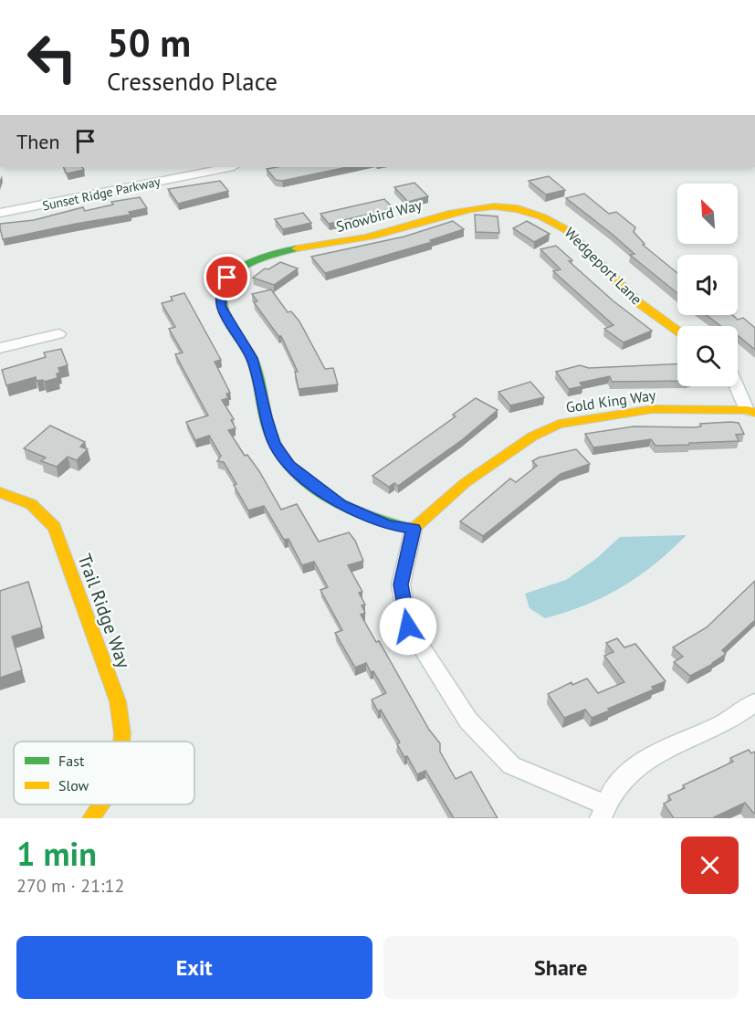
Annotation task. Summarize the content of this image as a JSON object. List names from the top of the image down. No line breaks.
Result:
{"streets":{"street":["Sunset Ridge Parkway","Snowbird Way","Wedgeport Lane","Gold King Way","Trail Ridge Way"]},"crossings":[["Snowbird Way","Wedgeport Lane"],["Snowbird Way","Gold King Way"]],"legend":["Fast","Slow"],"north":"top left","page":{"turn":["50 m","Cressendo Place"],"then":"Then","heading":["1 min","270 m · 21:12"],"buttons":["Exit","Share"]}}
